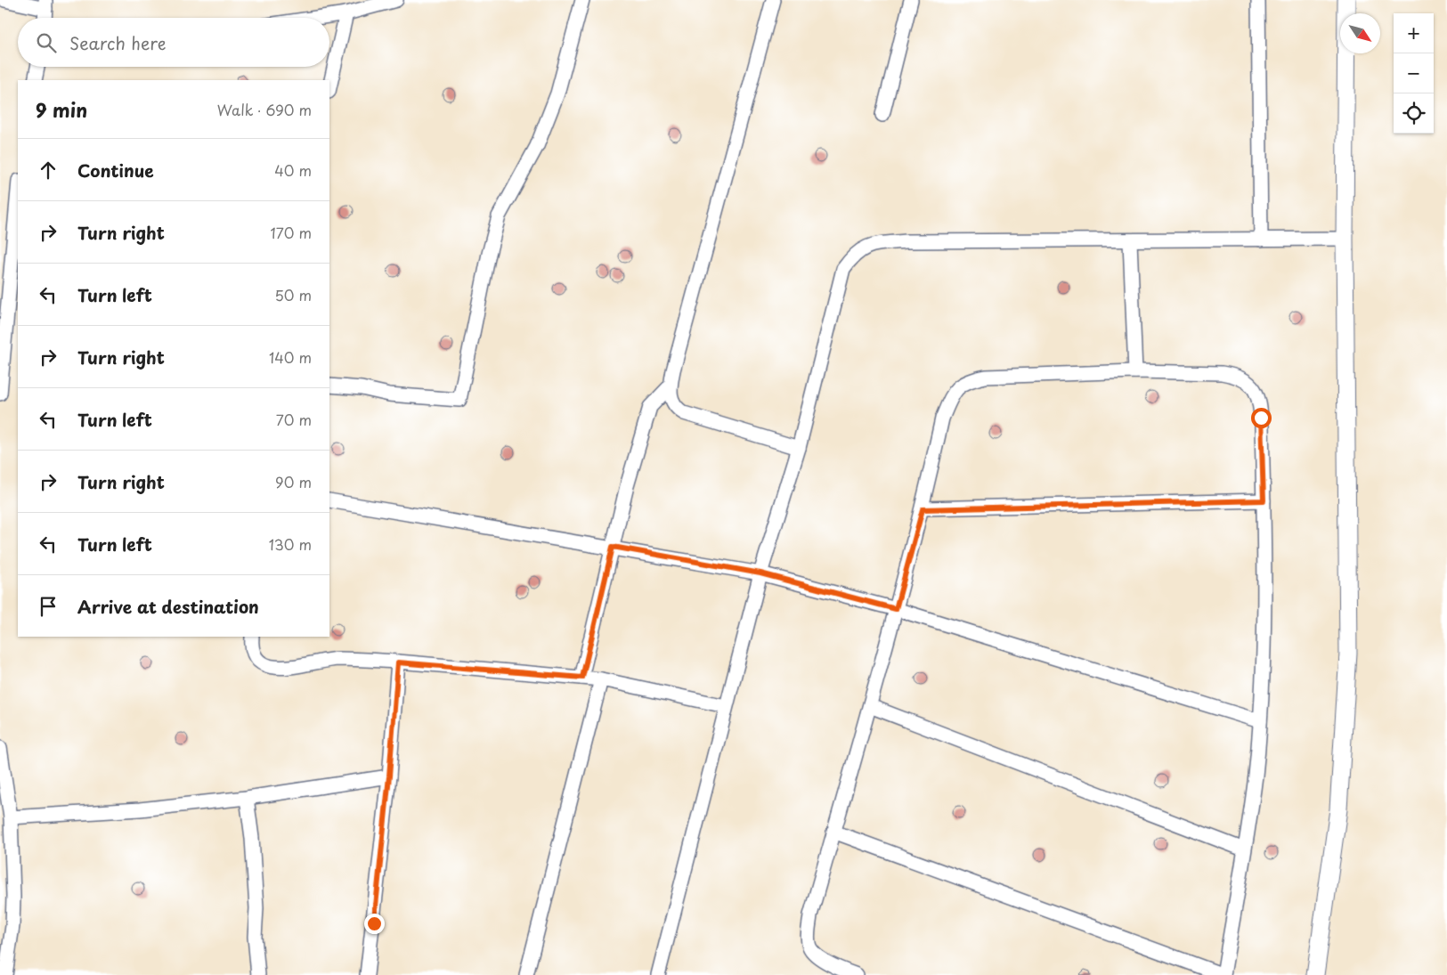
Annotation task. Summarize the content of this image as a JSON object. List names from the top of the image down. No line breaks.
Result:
{"north":"bottom right","page":{"map_buttons":["+","−"],"search":"Search here","heading":["9 min","Walk · 690 m"],"list":[["Continue","40 m"],["Turn right","170 m"],["Turn left","50 m"],["Turn right","140 m"],["Turn left","70 m"],["Turn right","90 m"],["Turn left","130 m"],"Arrive at destination"]}}
